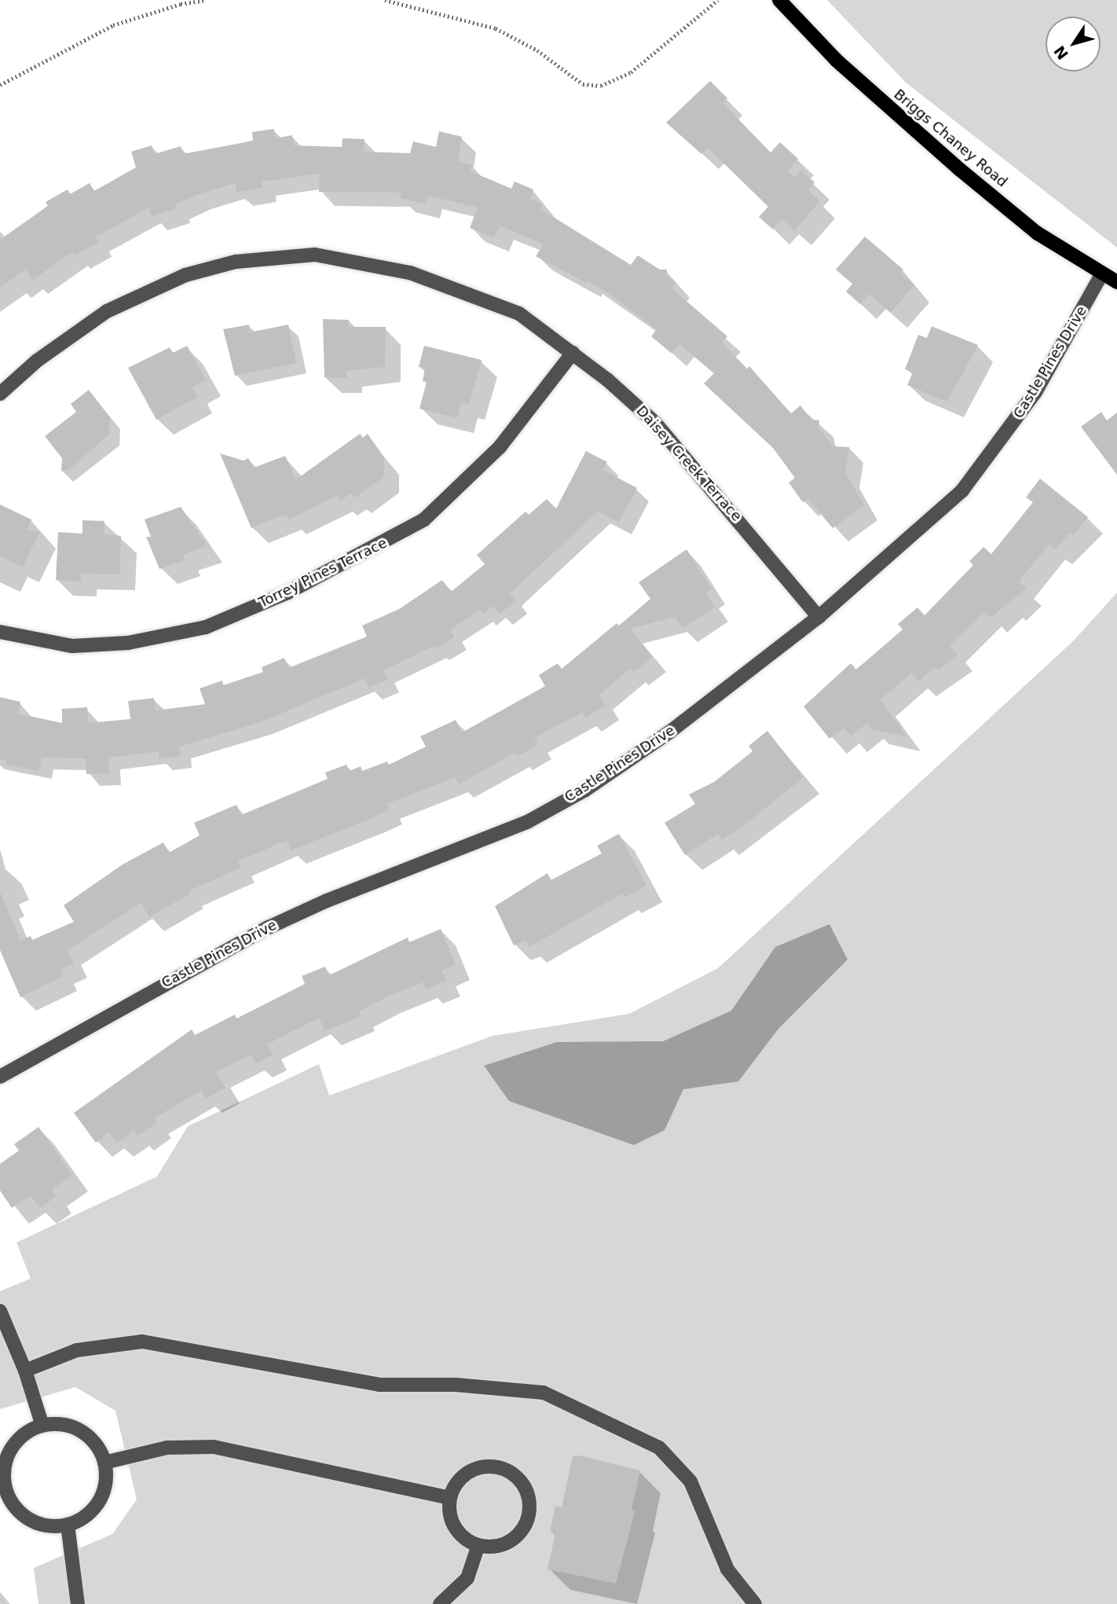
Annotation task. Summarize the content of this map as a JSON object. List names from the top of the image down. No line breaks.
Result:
{"streets":{"main road":["Briggs Chaney Road"],"street":["Castle Pines Drive","Daisey Creek Terrace","Torrey Pines Terrace"]},"crossings":[["Briggs Chaney Road","Castle Pines Drive"],["Castle Pines Drive","Daisey Creek Terrace"],["Daisey Creek Terrace","Torrey Pines Terrace"]],"north":"bottom left"}
